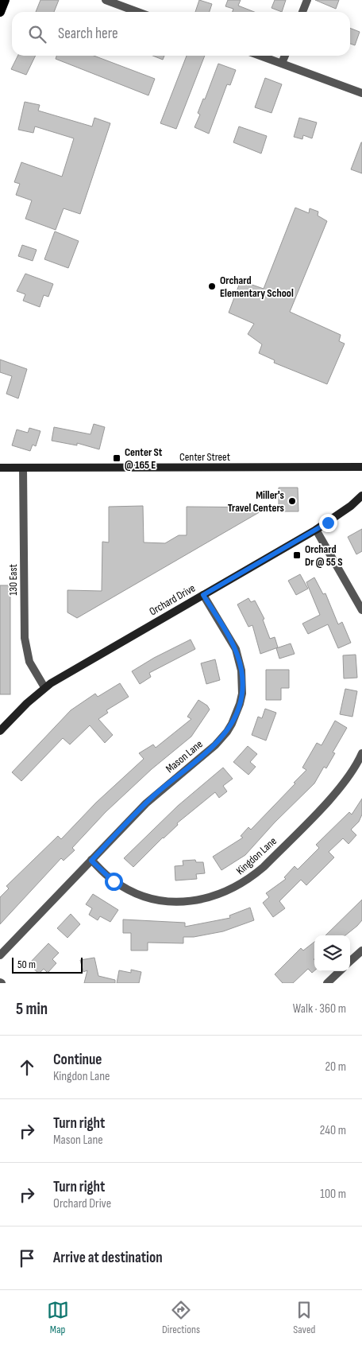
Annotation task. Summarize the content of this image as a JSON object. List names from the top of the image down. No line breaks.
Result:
{"streets":{"main road":["Center Street","Orchard Drive"],"street":["130 East","Mason Lane","Kingdon Lane"]},"crossings":[["Center Street","130 East"],["130 East","Orchard Drive"],["Orchard Drive","Mason Lane"],["Mason Lane","Kingdon Lane"]],"places":{"other":["Orchard Elementary School","Miller's Travel Centers"],"transit":["Center St @ 165 E","Orchard Dr @ 55 S"]},"scale_bar":"50 m","page":{"search":"Search here","scale":"50 m","heading":["5 min","Walk · 360 m"],"list":[["Continue","Kingdon Lane","20 m"],["Turn right","Mason Lane","240 m"],["Turn right","Orchard Drive","100 m"],"Arrive at destination"],"nav":["Map","Directions","Saved"]}}
